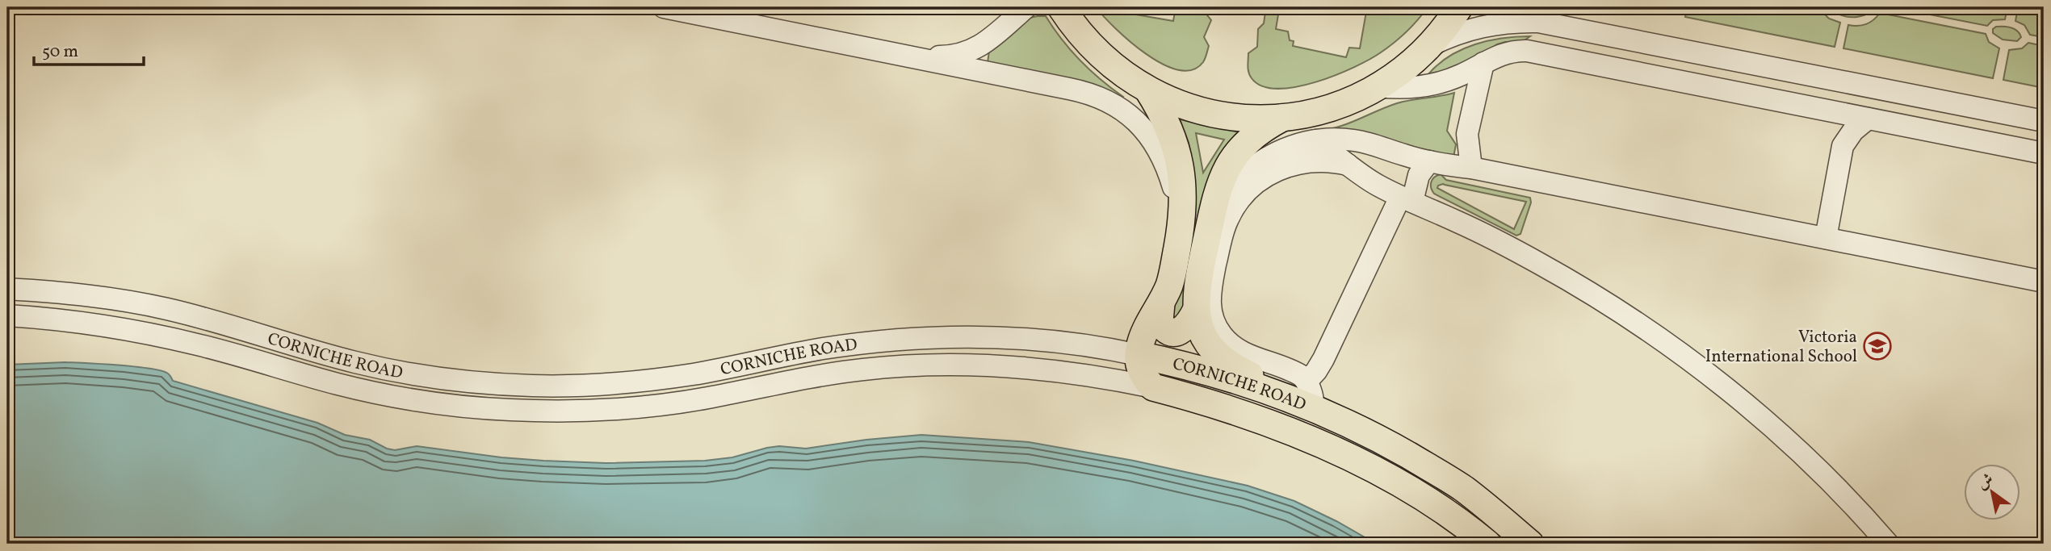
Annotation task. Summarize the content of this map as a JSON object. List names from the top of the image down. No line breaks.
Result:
{"streets":{"main road":["CORNICHE ROAD"]},"places":{"school or university":["Victoria International School"]},"scale_bar":"50 m","north":"top left"}
